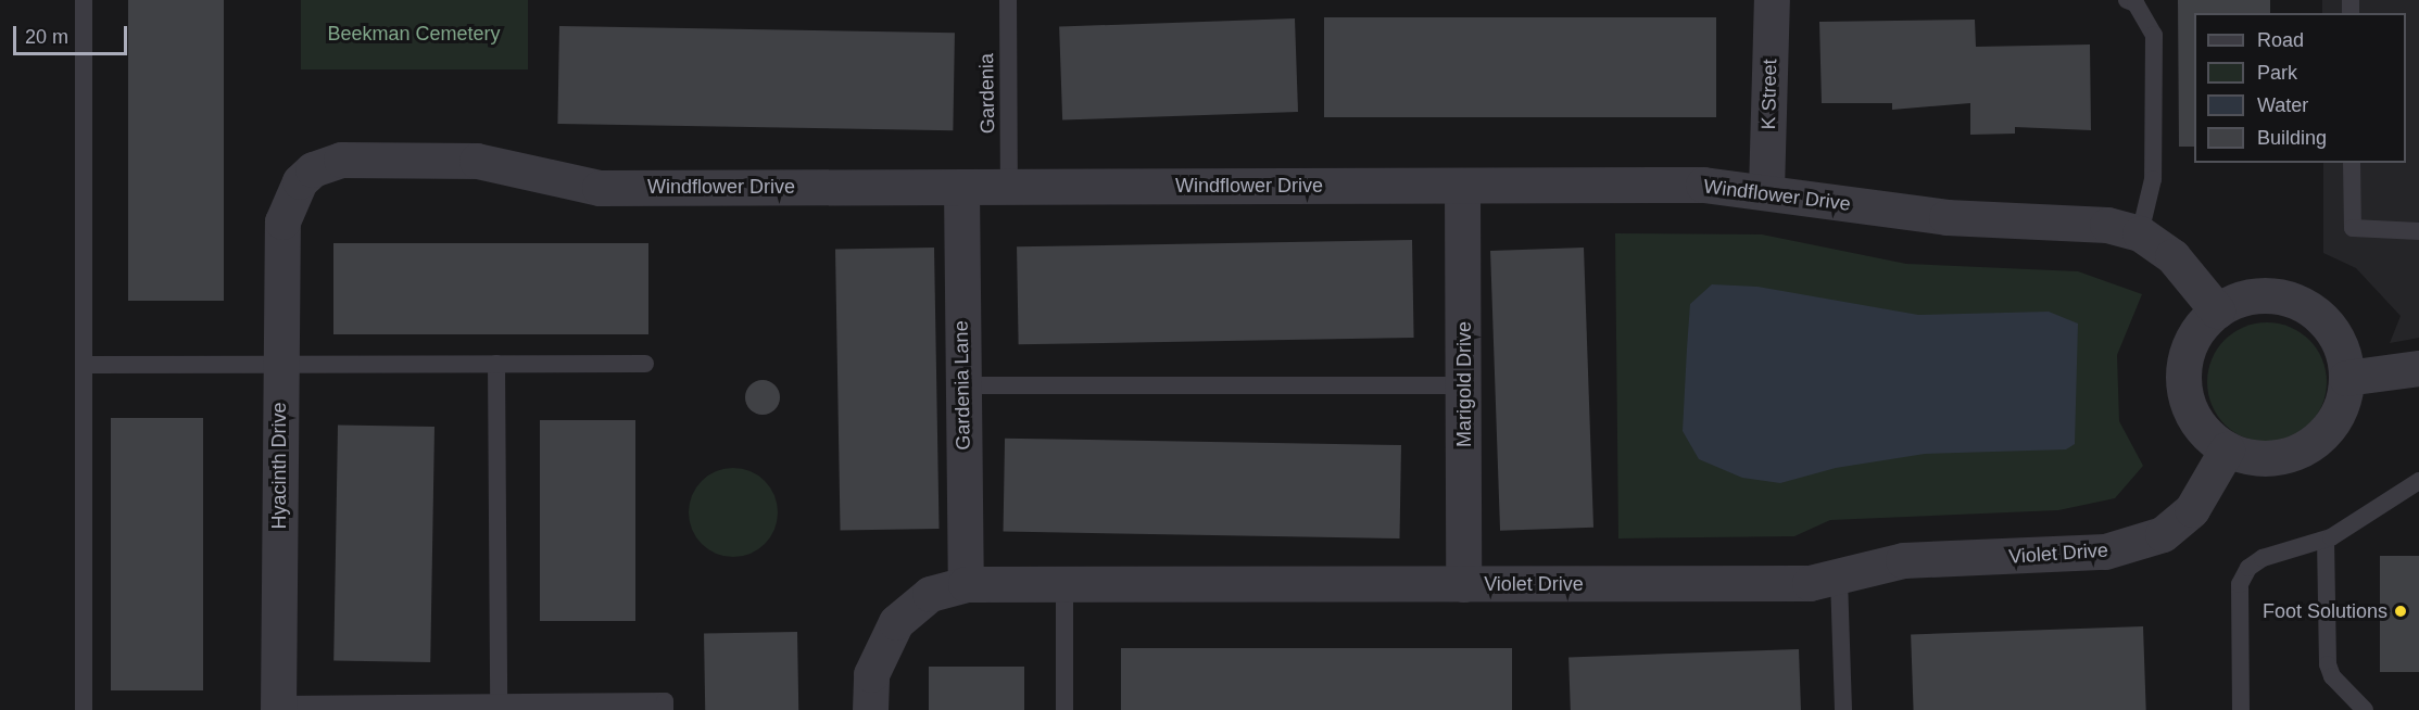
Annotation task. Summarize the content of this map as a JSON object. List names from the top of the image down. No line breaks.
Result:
{"streets":{"street":["K Street","Windflower Drive","Marigold Drive","Gardenia Lane","Hyacinth Drive","Violet Drive"],"lane":["Gardenia"]},"crossings":[["Gardenia","Windflower Drive"],["K Street","Windflower Drive"],["Windflower Drive","Marigold Drive"],["Windflower Drive","Gardenia Lane"],["Windflower Drive","Hyacinth Drive"],["Windflower Drive","Violet Drive"],["Marigold Drive","Violet Drive"],["Gardenia Lane","Violet Drive"]],"parks":["Beekman Cemetery"],"places":["Foot Solutions"],"legend":["Road","Park","Water","Building"],"scale_bar":"20 m"}
